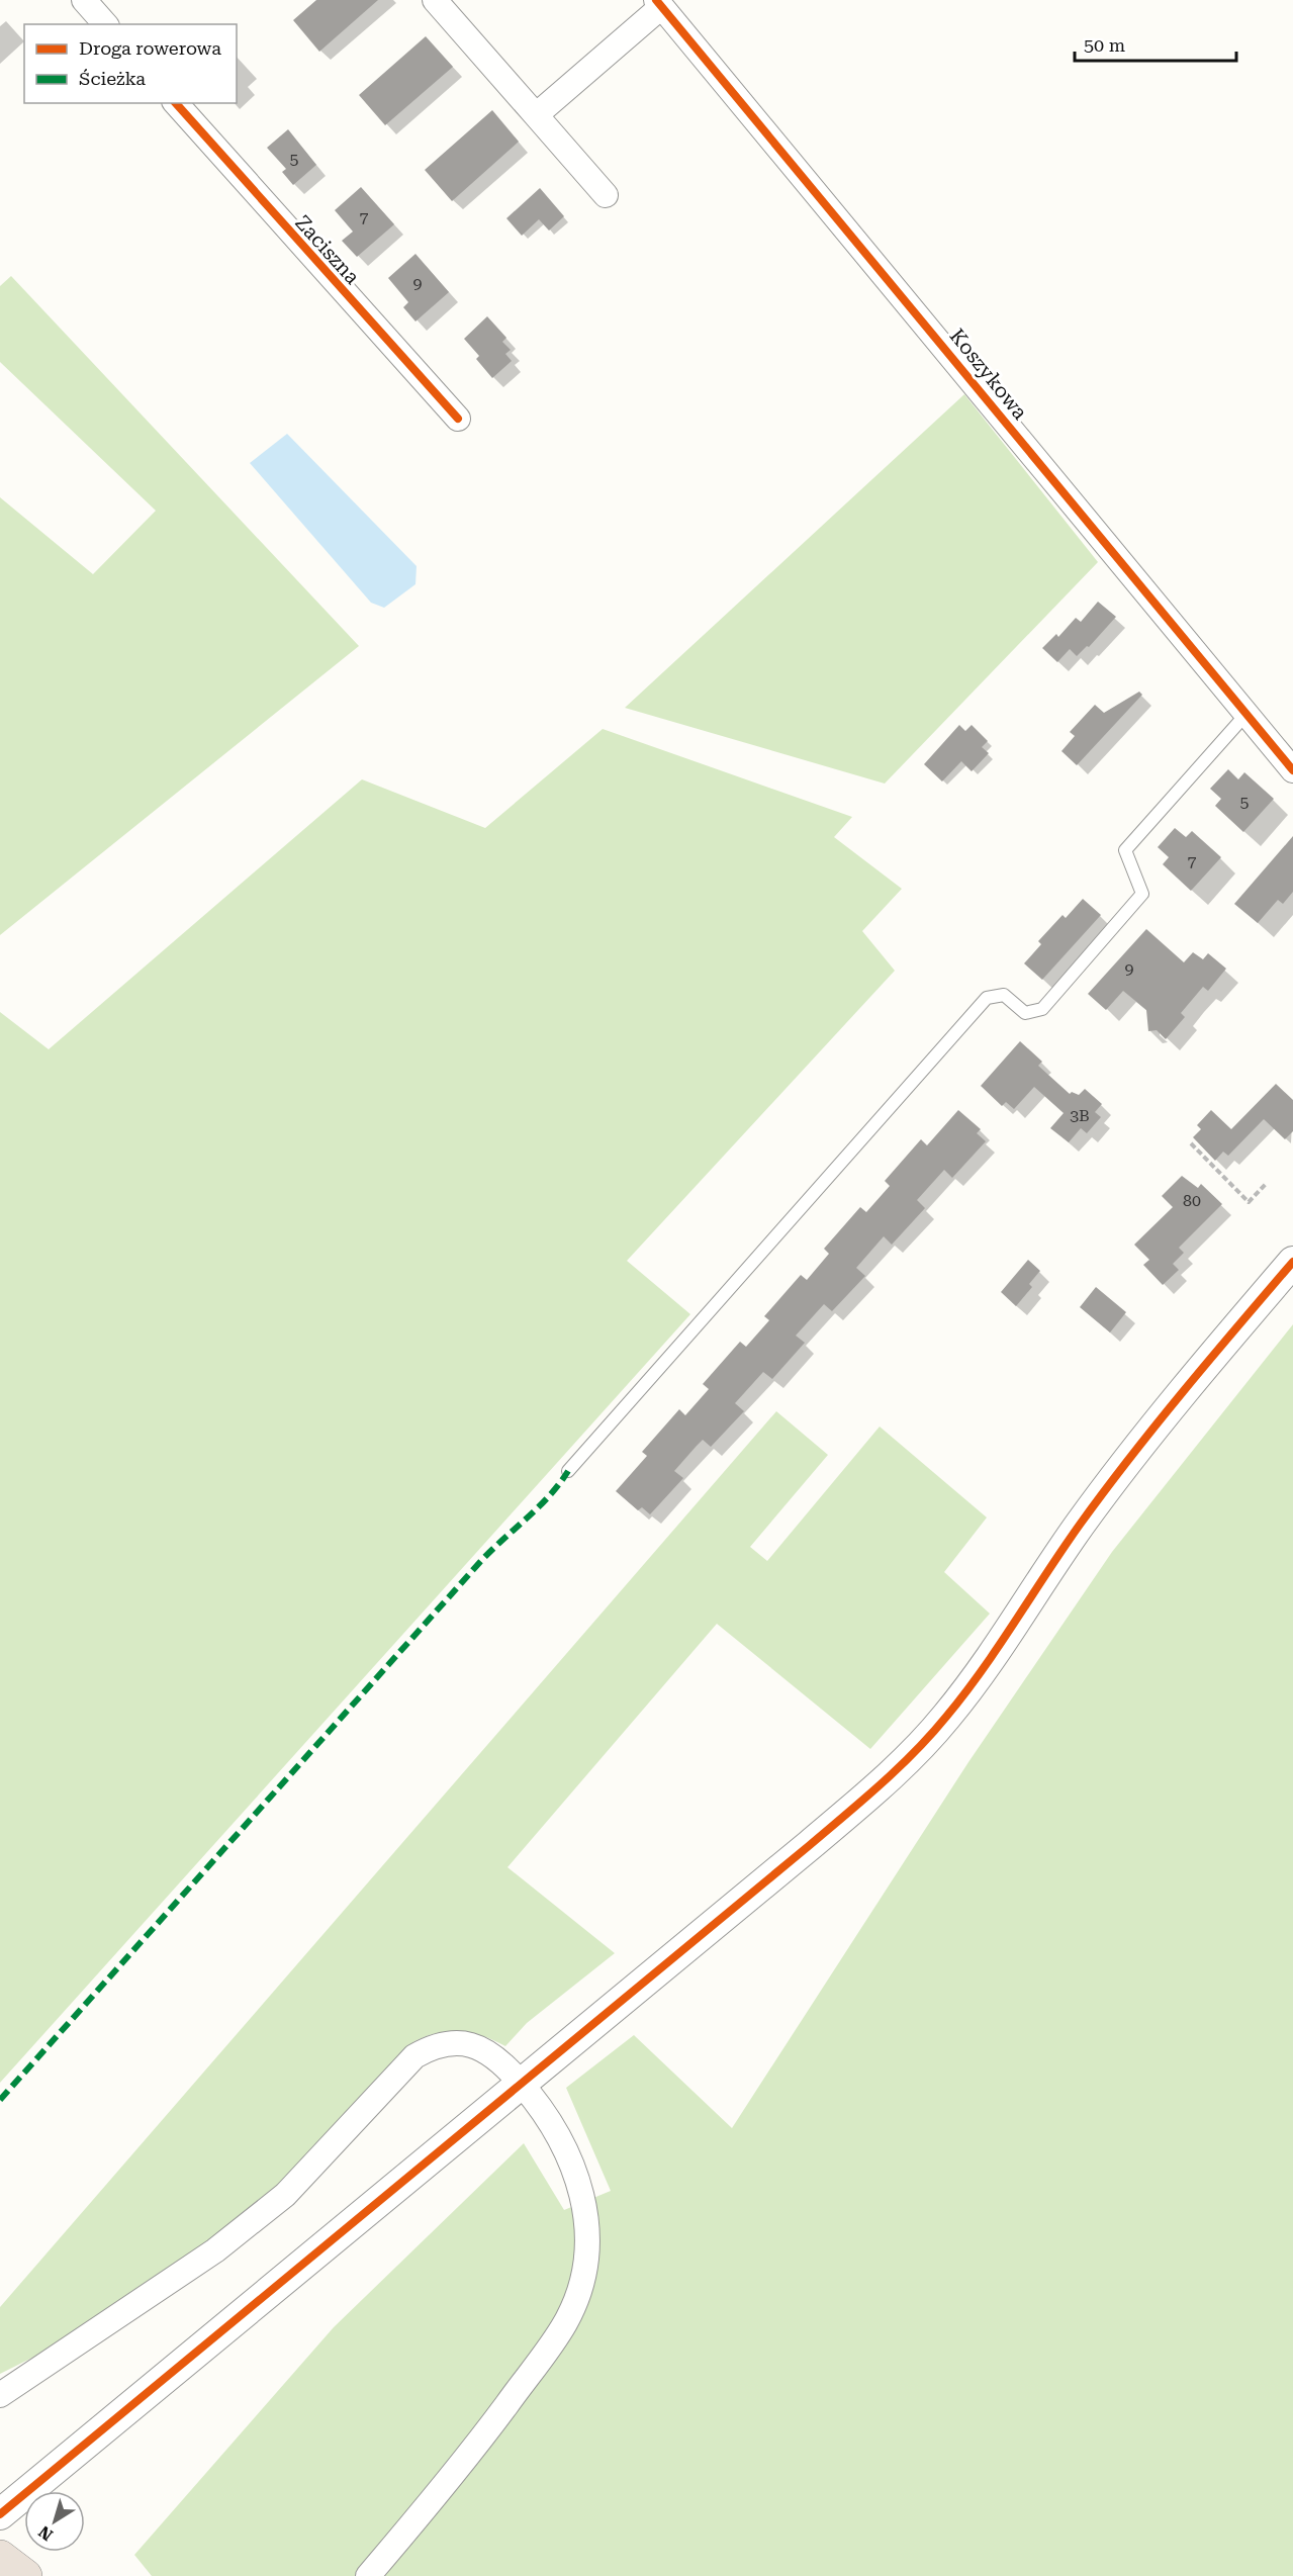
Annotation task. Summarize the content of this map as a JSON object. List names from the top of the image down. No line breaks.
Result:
{"streets":{"street":["Zaciszna","Koszykowa"]},"house_numbers":["5","7","9","5","7","9","3B","80"],"legend":["Droga rowerowa","Ścieżka"],"scale_bar":"50 m","north":"bottom left"}
